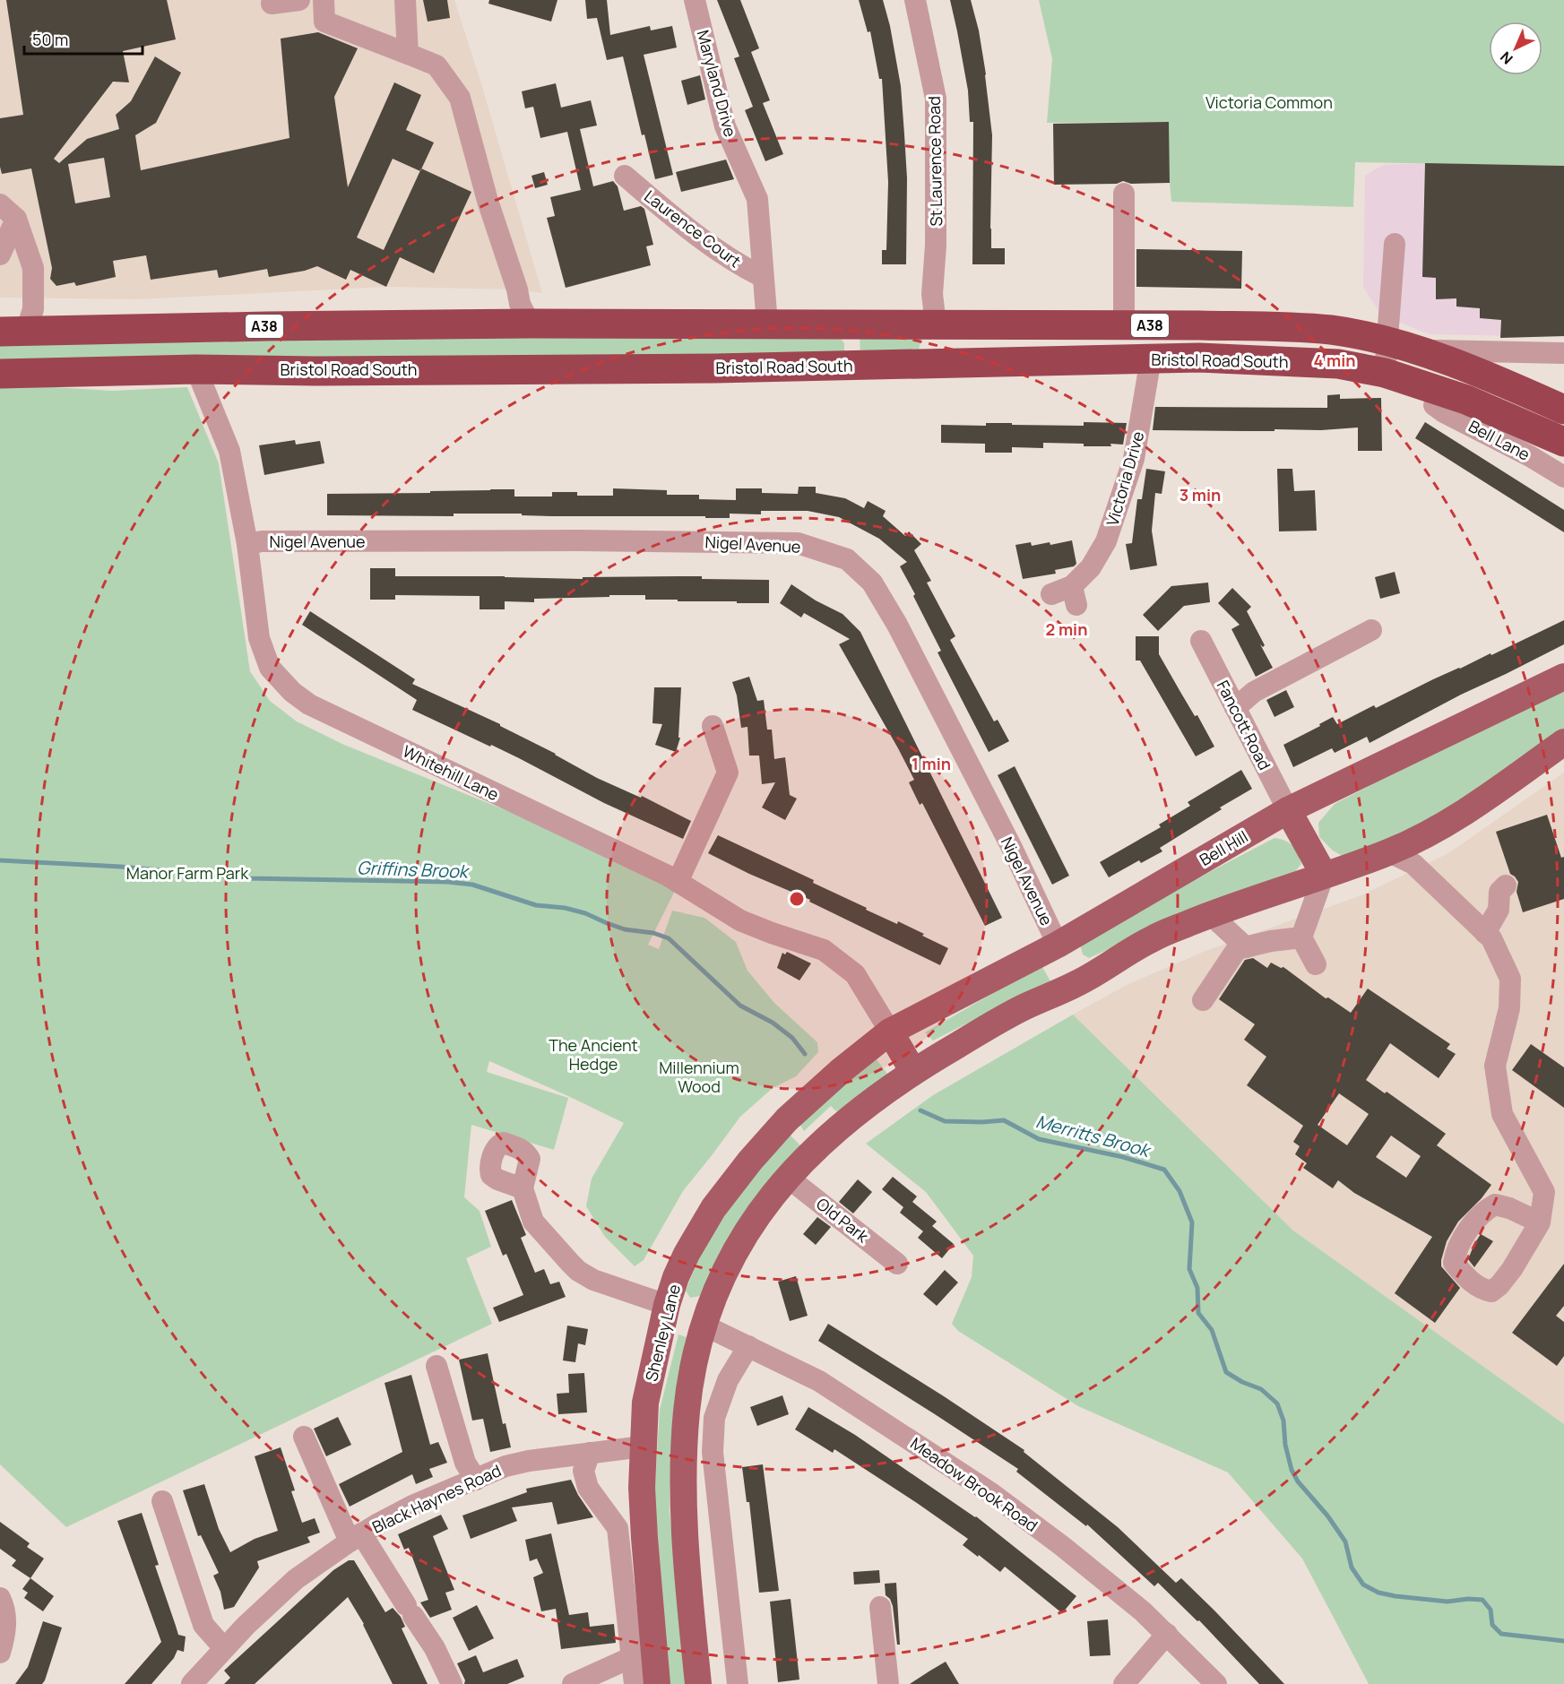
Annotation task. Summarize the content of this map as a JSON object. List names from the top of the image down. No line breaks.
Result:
{"streets":{"highway":["A38","Bristol Road South"],"main road":["Bell Hill","Shenley Lane"],"street":["Maryland Drive","St Laurence Road","Laurence Court","Bell Lane","Victoria Drive","Nigel Avenue","Fancott Road","Whitehill Lane","Old Park","Meadow Brook Road","Black Haynes Road"]},"crossings":[["Maryland Drive","Laurence Court"],["Maryland Drive","Bristol Road South"],["St Laurence Road","Bristol Road South"],["Bristol Road South","Victoria Drive"],["Bristol Road South","Whitehill Lane"],["Nigel Avenue","Whitehill Lane"],["Nigel Avenue","Bell Hill"],["Fancott Road","Bell Hill"],["Whitehill Lane","Bell Hill"],["Whitehill Lane","Shenley Lane"],["Bell Hill","Shenley Lane"],["Shenley Lane","Black Haynes Road"]],"water":["Griffins Brook","Merritts Brook"],"parks":["Victoria Common","Manor Farm Park","The Ancient Hedge","Millennium Wood"],"scale_bar":"50 m","north":"bottom left","rings":["4 min","3 min","2 min","1 min"]}
